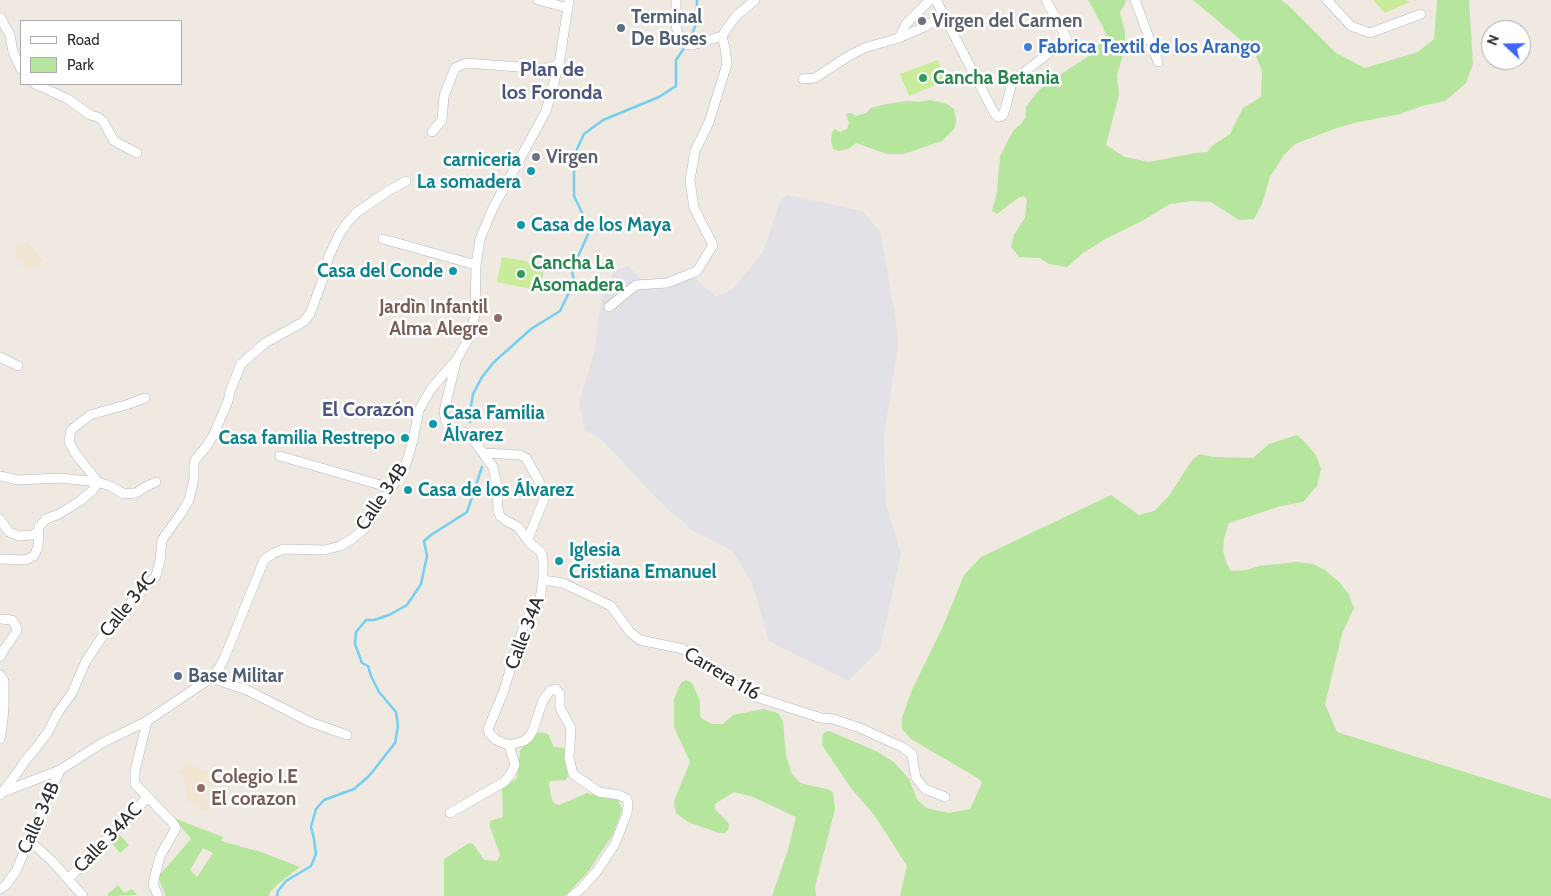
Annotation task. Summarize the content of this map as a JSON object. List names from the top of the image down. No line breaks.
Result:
{"streets":{"street":["Calle 34B","Calle 34C","Calle 34A","Carrera 116","Calle 34AC"]},"crossings":[["Calle 34B","Calle 34C"],["Calle 34B","Calle 34A"],["Calle 34A","Carrera 116"]],"districts":["Plan de los Foronda","El Corazón"],"places":["Virgen del Carmen","Terminal De Buses","Fabrica Textil de los Arango","Cancha Betania","Virgen","carniceria La somadera","Casa de los Maya","Casa del Conde","Cancha La Asomadera","Jardìn Infantil Alma Alegre","Casa Familia Álvarez","Casa familia Restrepo","Casa de los Álvarez","Iglesia Cristiana Emanuel","Base Militar","Colegio I.E El corazon"],"legend":["Road","Park"],"north":"left"}
